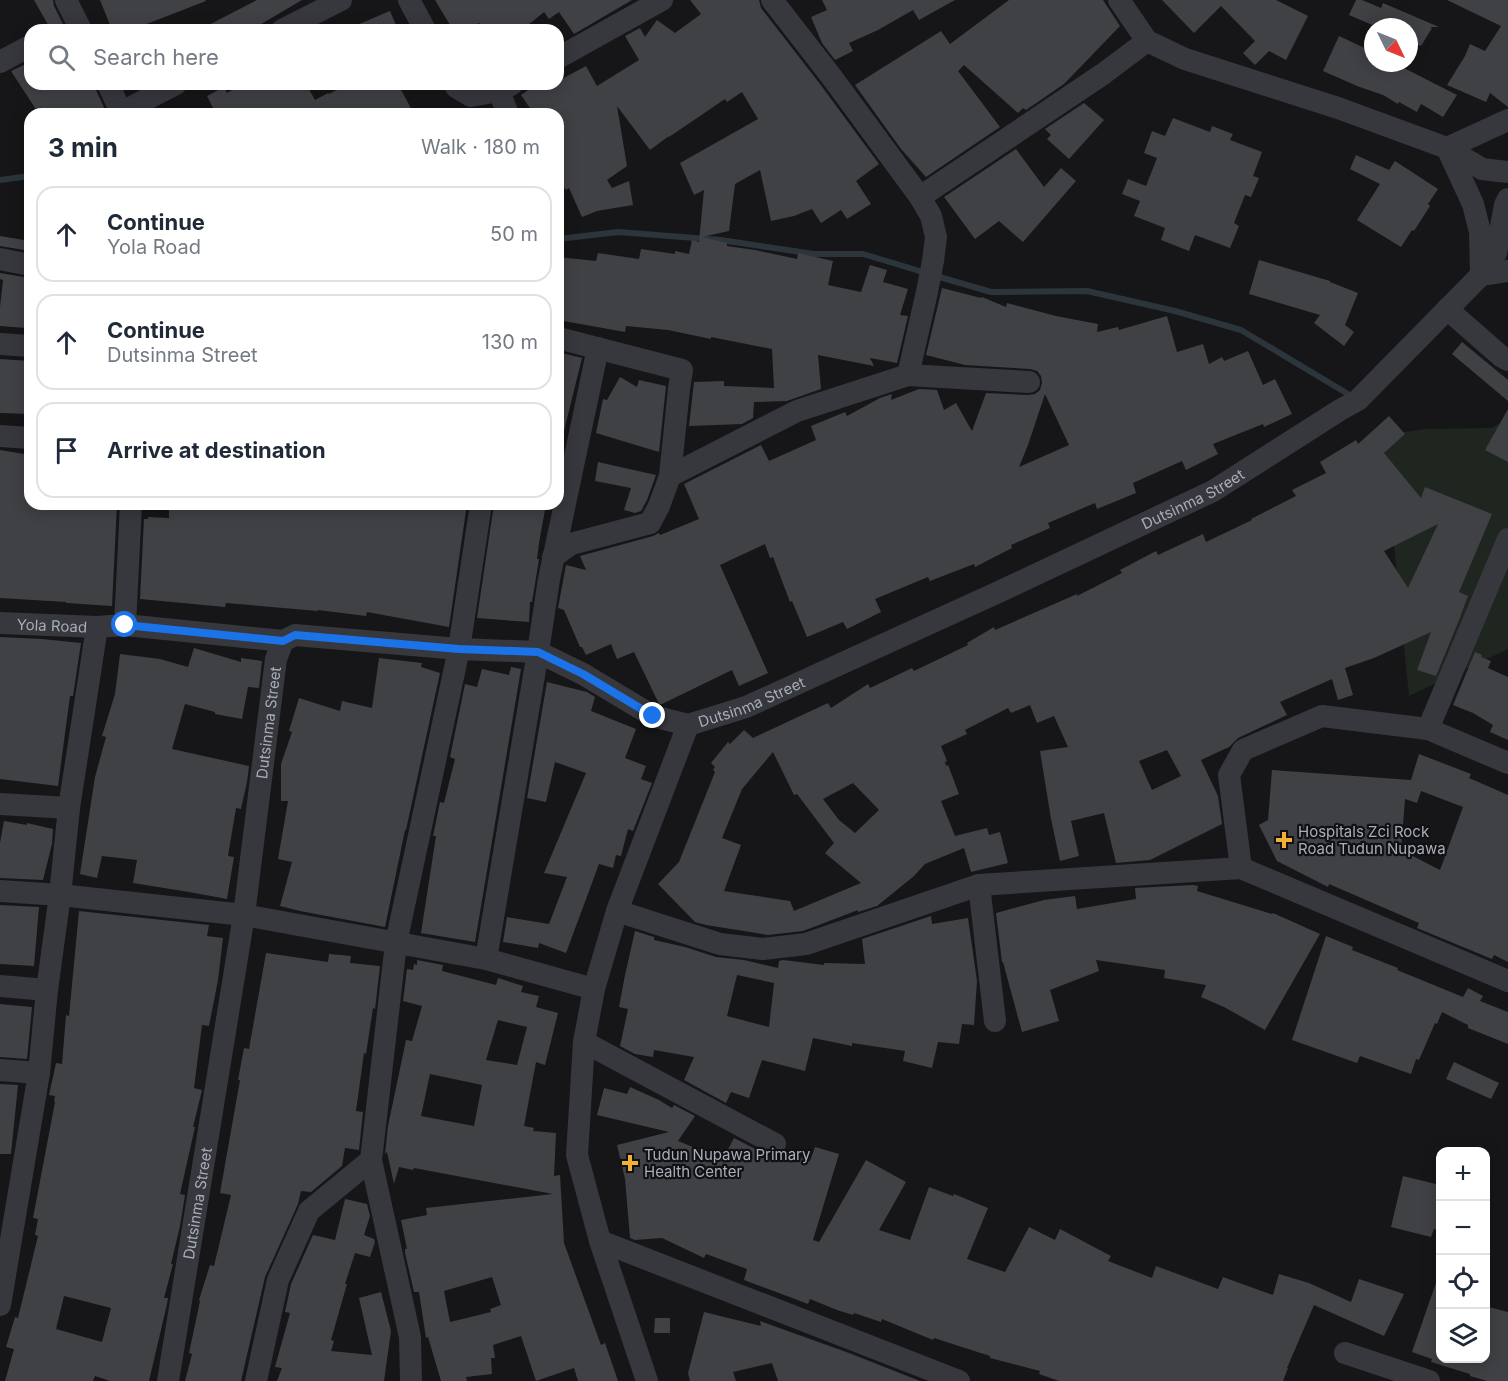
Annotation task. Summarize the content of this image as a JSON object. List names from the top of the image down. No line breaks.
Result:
{"streets":{"street":["Dutsinma Street","Yola Road"]},"crossings":[["Dutsinma Street","Yola Road"]],"places":{"health":["Hospitals Zci Rock Road Tudun Nupawa","Tudun Nupawa Primary Health Center"]},"north":"bottom right","page":{"search":"Search here","heading":["3 min","Walk · 180 m"],"list":[["Continue","Yola Road","50 m"],["Continue","Dutsinma Street","130 m"],"Arrive at destination"],"map_buttons":["+","−"]}}
